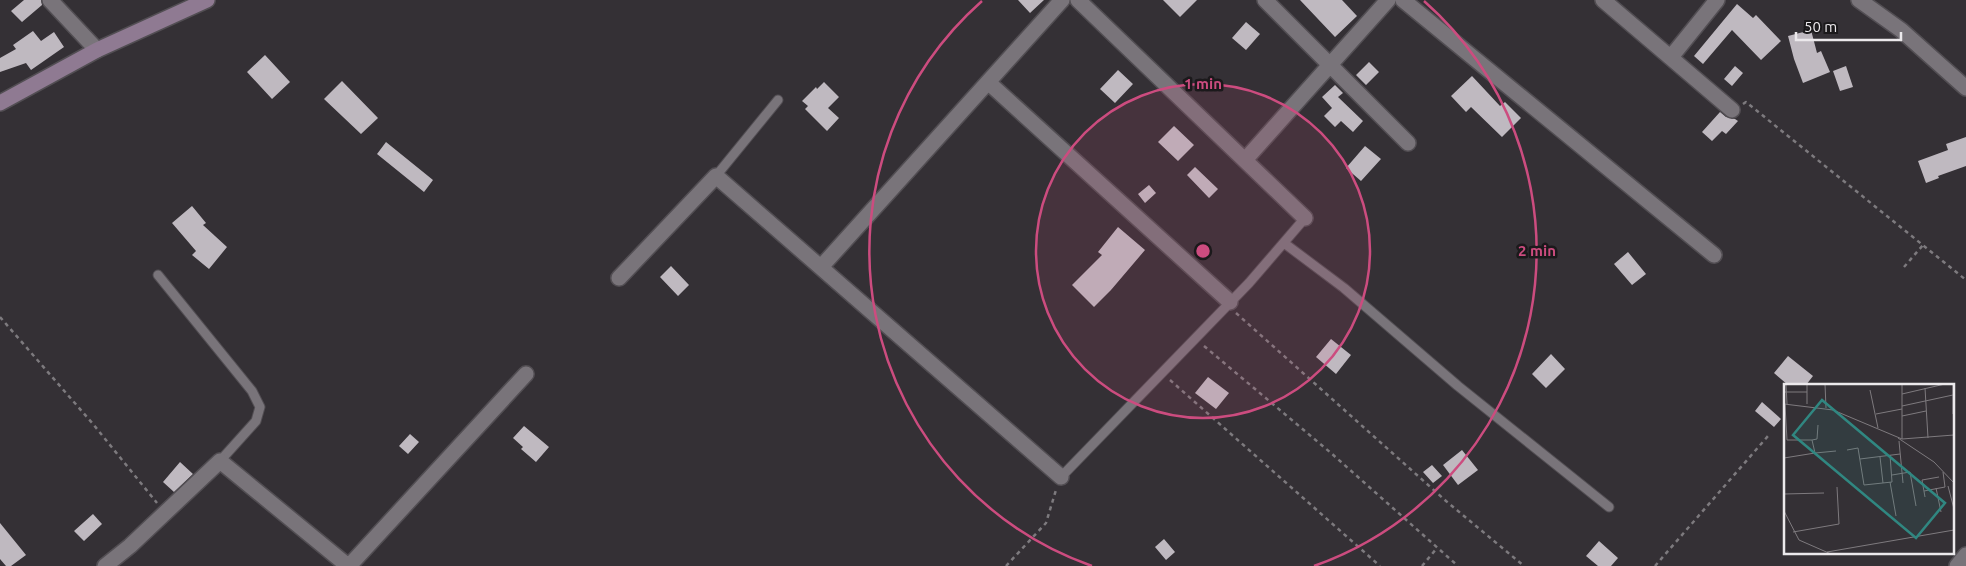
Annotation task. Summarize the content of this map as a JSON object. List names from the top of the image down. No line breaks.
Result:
{"scale_bar":"50 m","rings":["1 min","2 min"]}
